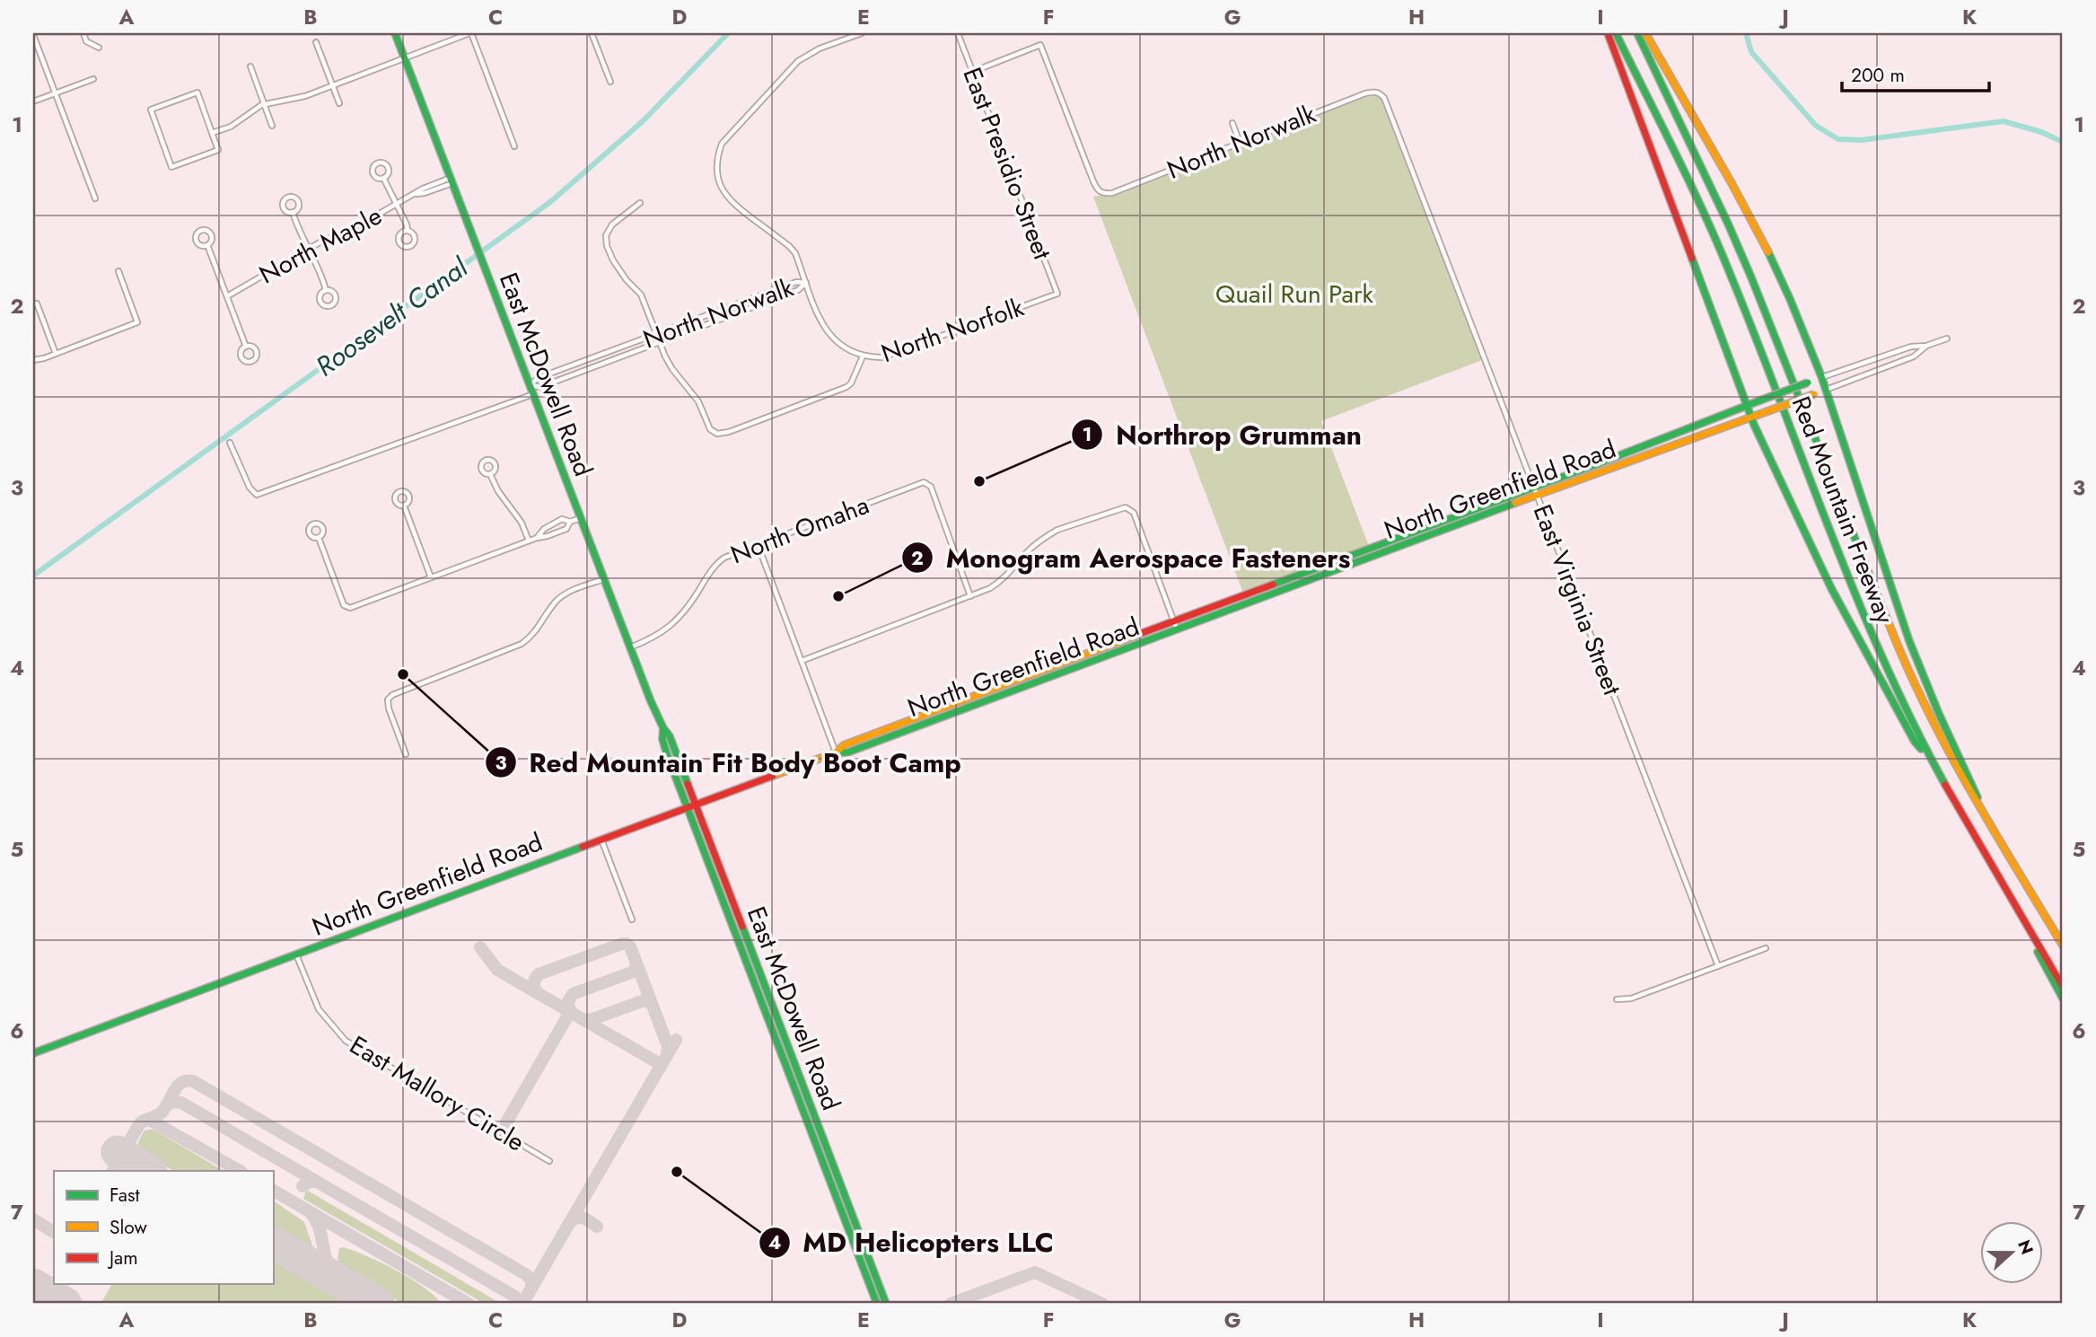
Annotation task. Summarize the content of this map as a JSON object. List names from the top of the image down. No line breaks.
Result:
{"streets":{"main road":["East McDowell Road","North Greenfield Road","Red Mountain Freeway"],"street":["North Norwalk","East Presidio Street","North Maple","North Norfolk","North Omaha","East Virginia Street","East Mallory Circle"]},"crossings":[["North Norwalk","East Presidio Street"],["North Norwalk","North Norfolk"],["North Norwalk","East McDowell Road"],["North Norwalk","East Virginia Street"],["East Presidio Street","North Norfolk"],["North Maple","East McDowell Road"],["East McDowell Road","North Greenfield Road"],["East McDowell Road","North Omaha"],["North Greenfield Road","East Virginia Street"],["North Greenfield Road","East Mallory Circle"]],"water":["Roosevelt Canal"],"parks":["Quail Run Park"],"places":["Northrop Grumman","Monogram Aerospace Fasteners","Red Mountain Fit Body Boot Camp","MD Helicopters LLC"],"legend":["Fast","Slow","Jam"],"scale_bar":"200 m","north":"right","grid":{"columns":["A","B","C","D","E","F","G","H","I","J","K"],"rows":["1","2","3","4","5","6","7"]}}
